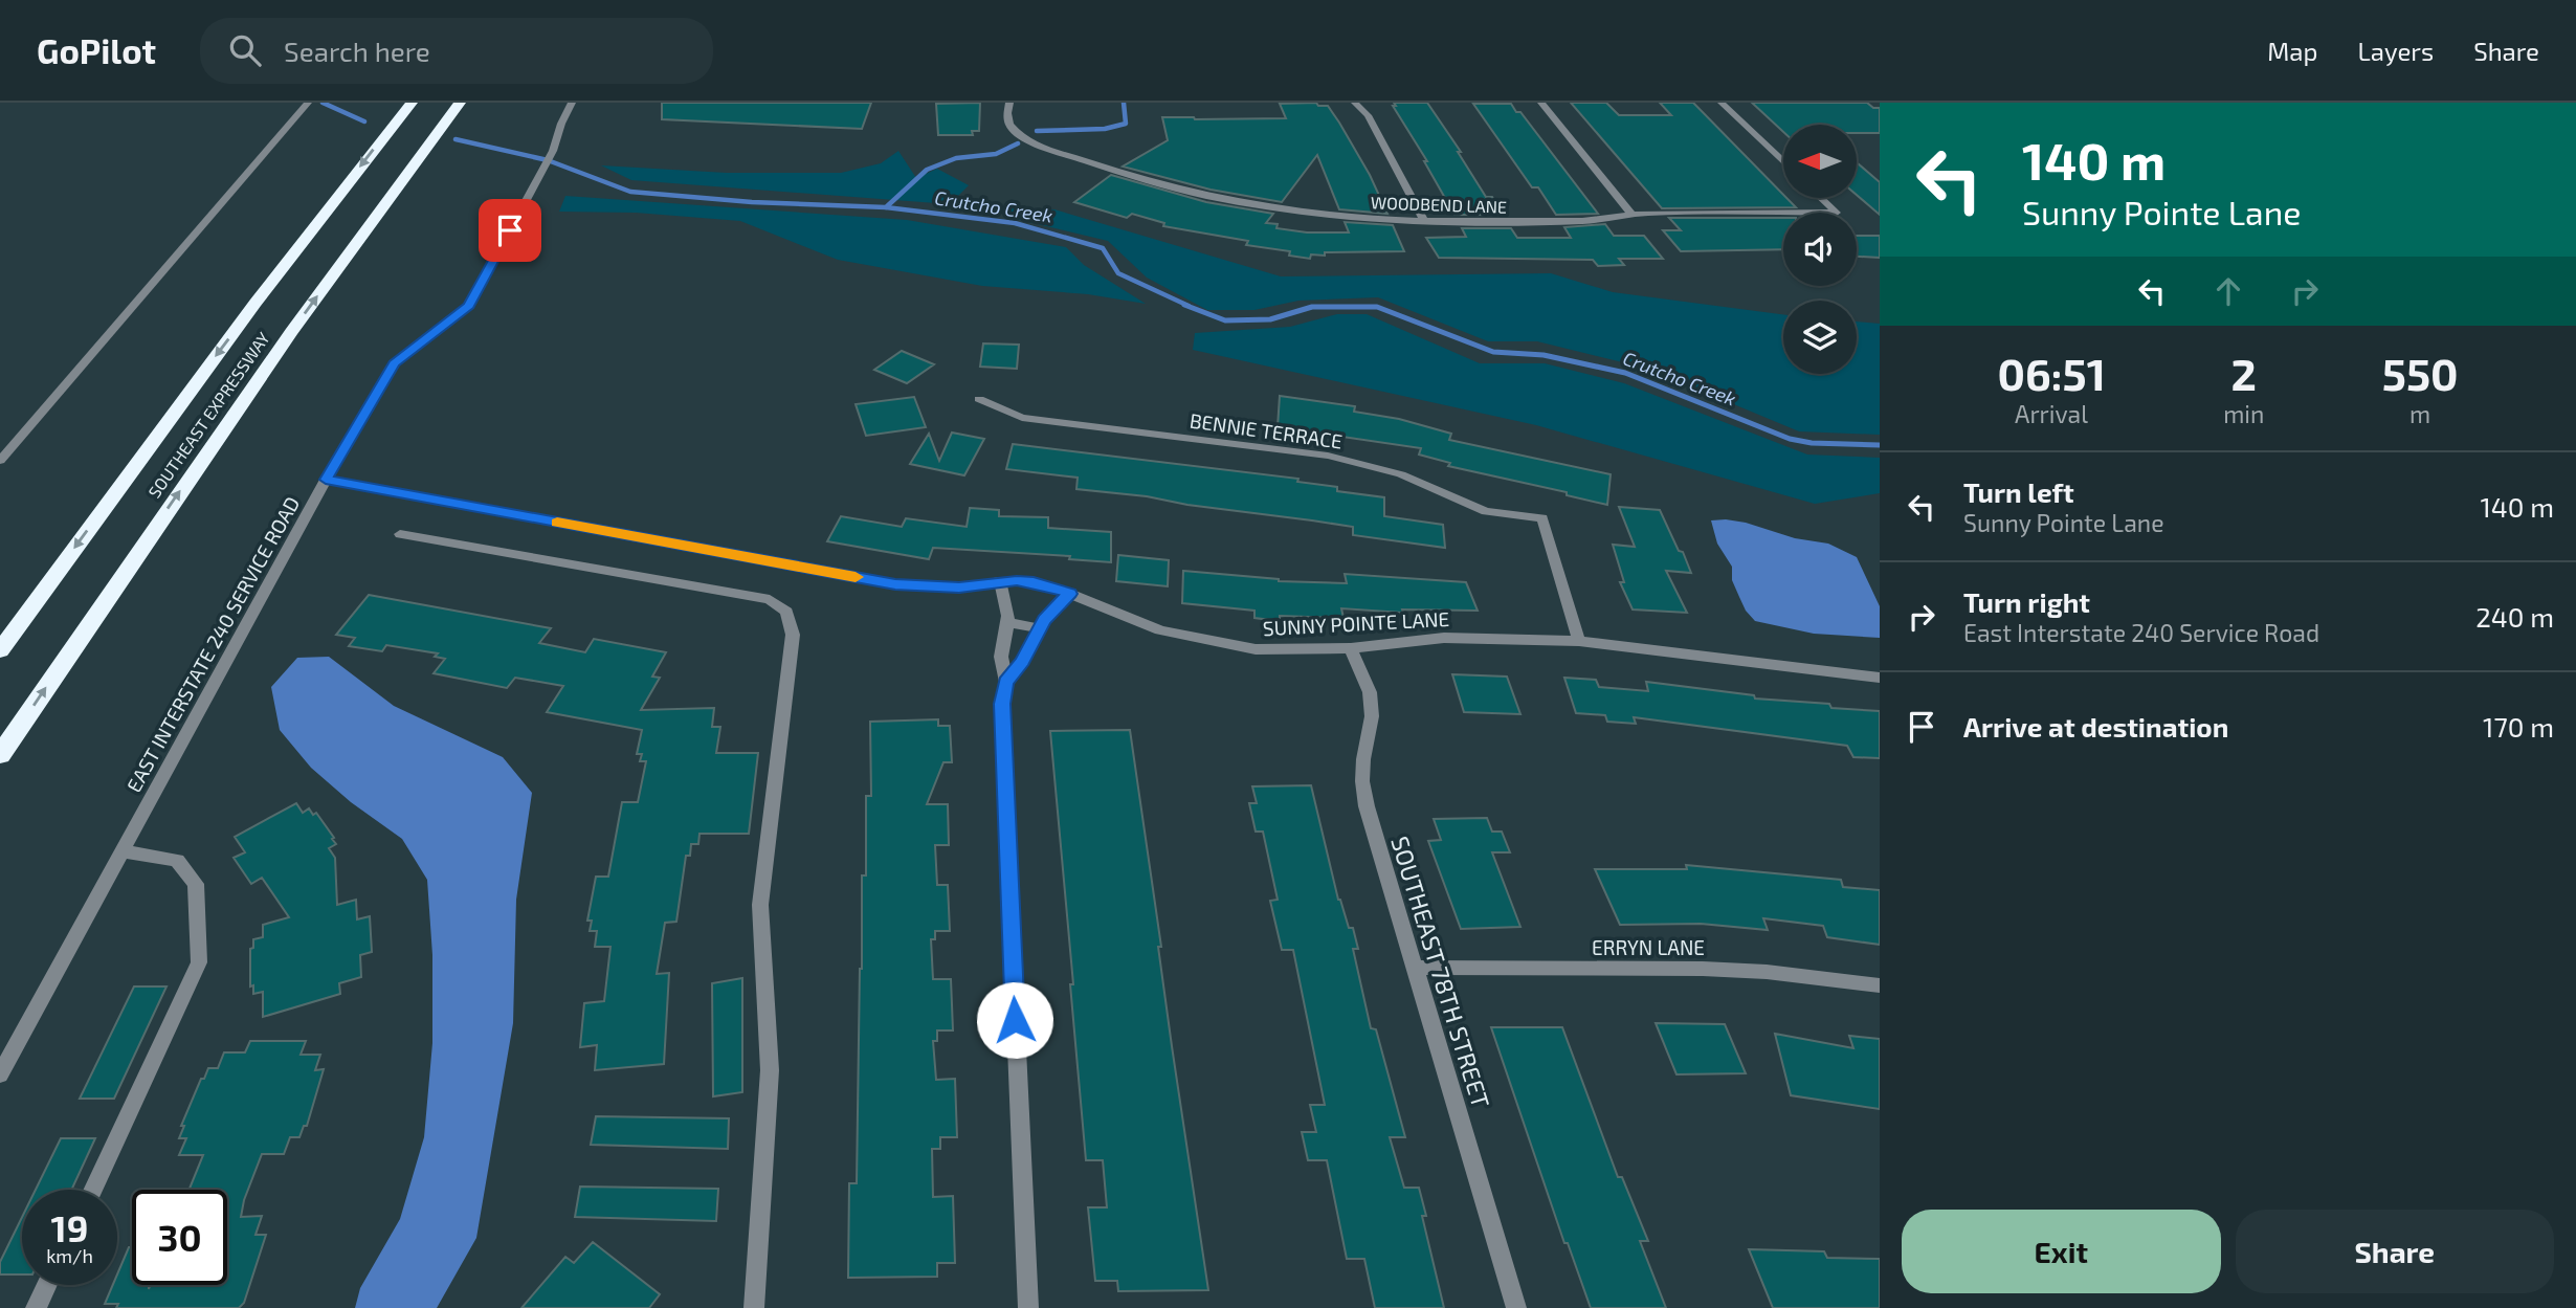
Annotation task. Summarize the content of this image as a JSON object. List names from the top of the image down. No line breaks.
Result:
{"streets":{"highway":["SOUTHEAST EXPRESSWAY"],"street":["WOODBEND LANE","BENNIE TERRACE","SUNNY POINTE LANE","EAST INTERSTATE 240 SERVICE ROAD","ERRYN LANE","SOUTHEAST 78TH STREET"]},"crossings":[["BENNIE TERRACE","SUNNY POINTE LANE"],["SUNNY POINTE LANE","EAST INTERSTATE 240 SERVICE ROAD"],["SUNNY POINTE LANE","SOUTHEAST 78TH STREET"],["ERRYN LANE","SOUTHEAST 78TH STREET"]],"water":["Crutcho Creek"],"north":"left","page":{"header":"GoPilot","search":"Search here","nav":["Map","Layers","Share"],"turn":["140 m","Sunny Pointe Lane"],"eta":["06:51","Arrival","2","min","550","m"],"list":[{"name":"Turn left","note":"Sunny Pointe Lane","value":"140 m"},{"name":"Turn right","note":"East Interstate 240 Service Road","value":"240 m"},{"name":"Arrive at destination","value":"170 m"}],"speed":"19 km/h","limit":"30","buttons":["Exit","Share"]}}
